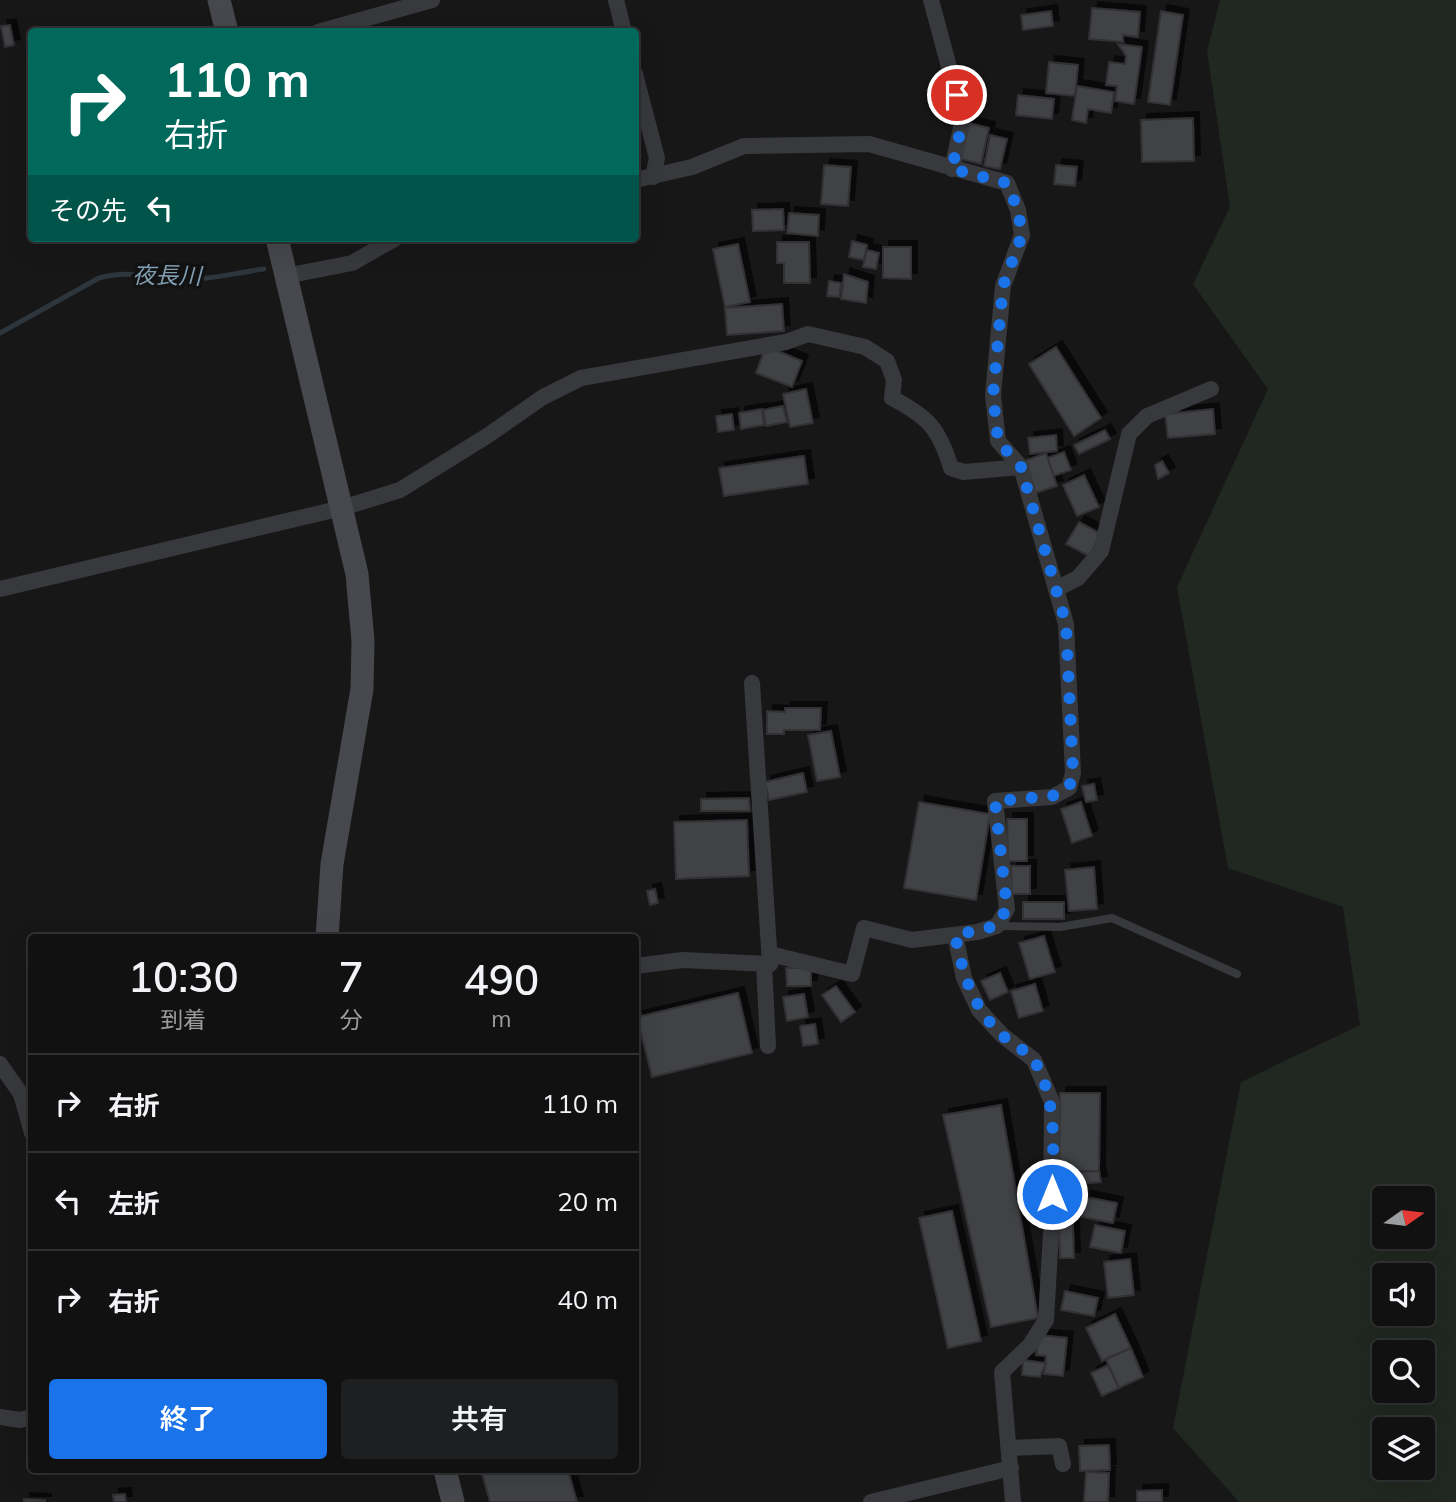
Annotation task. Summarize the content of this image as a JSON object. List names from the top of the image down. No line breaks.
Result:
{"water":["夜長川"],"north":"right","page":{"turn":["110 m","右折"],"then":"その先","eta":["10:30","到着","7","分","490","m"],"list":[{"name":"右折","value":"110 m"},{"name":"左折","value":"20 m"},{"name":"右折","value":"40 m"}],"buttons":["終了","共有"]}}
